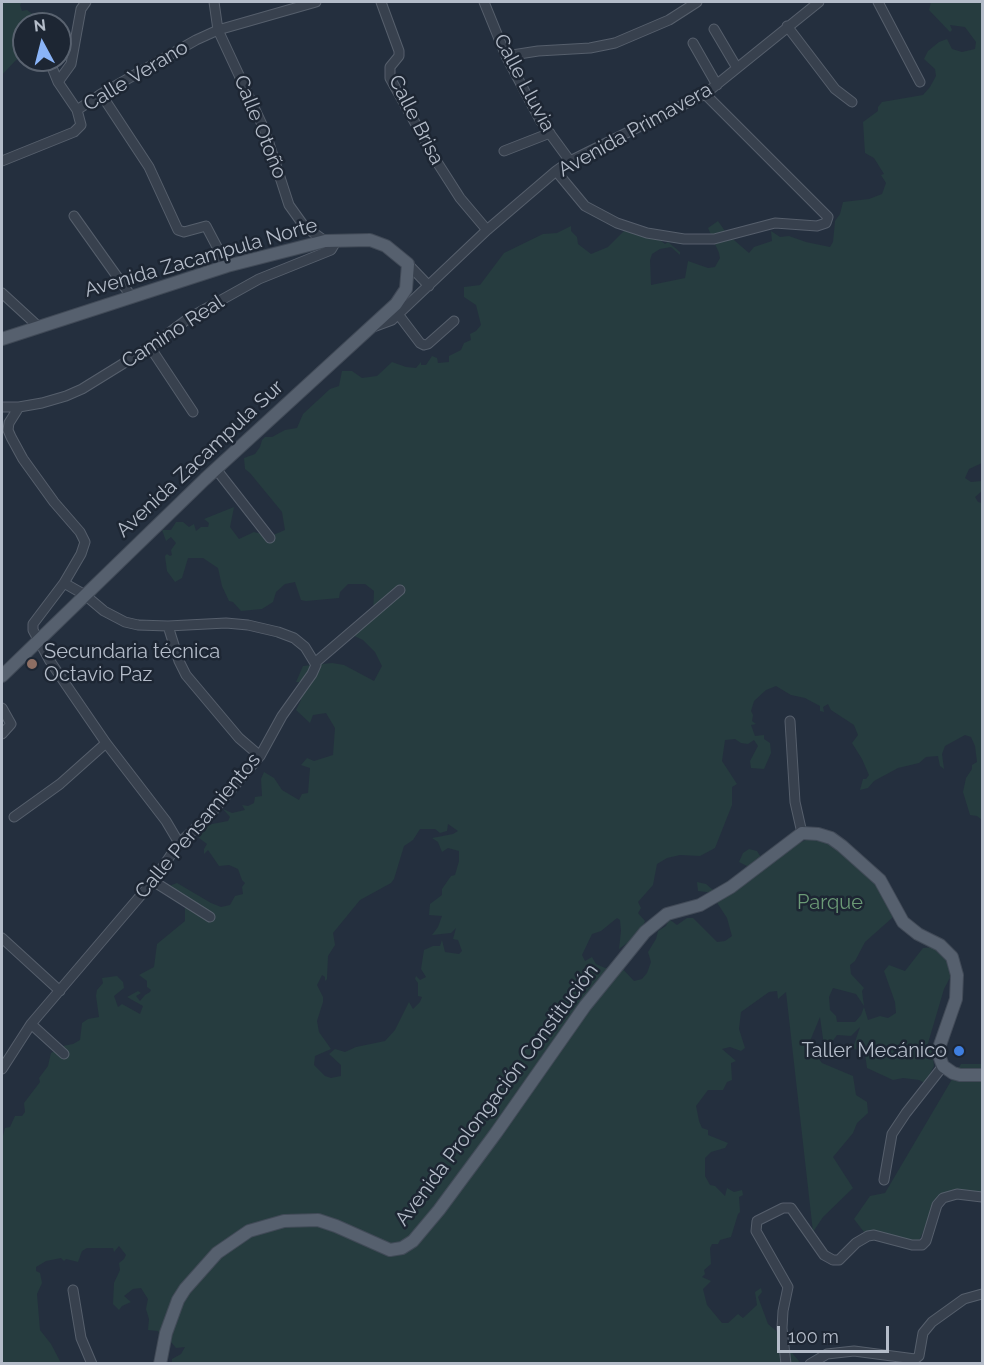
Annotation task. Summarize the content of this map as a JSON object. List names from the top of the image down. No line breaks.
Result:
{"streets":{"main road":["Avenida Zacampula Norte","Avenida Zacampula Sur","Avenida Prolongación Constitución"],"street":["Calle Verano","Calle Lluvia","Calle Brisa","Calle Otoño","Avenida Primavera","Camino Real","Calle Pensamientos"]},"crossings":[["Calle Verano","Calle Otoño"],["Calle Lluvia","Avenida Primavera"],["Calle Brisa","Avenida Primavera"],["Calle Otoño","Avenida Zacampula Norte"],["Calle Otoño","Camino Real"],["Avenida Primavera","Avenida Zacampula Sur"],["Avenida Zacampula Norte","Camino Real"],["Avenida Zacampula Norte","Avenida Zacampula Sur"]],"parks":["Parque"],"places":["Secundaria técnica Octavio Paz","Taller Mecánico"],"scale_bar":"100 m","north":"top"}
